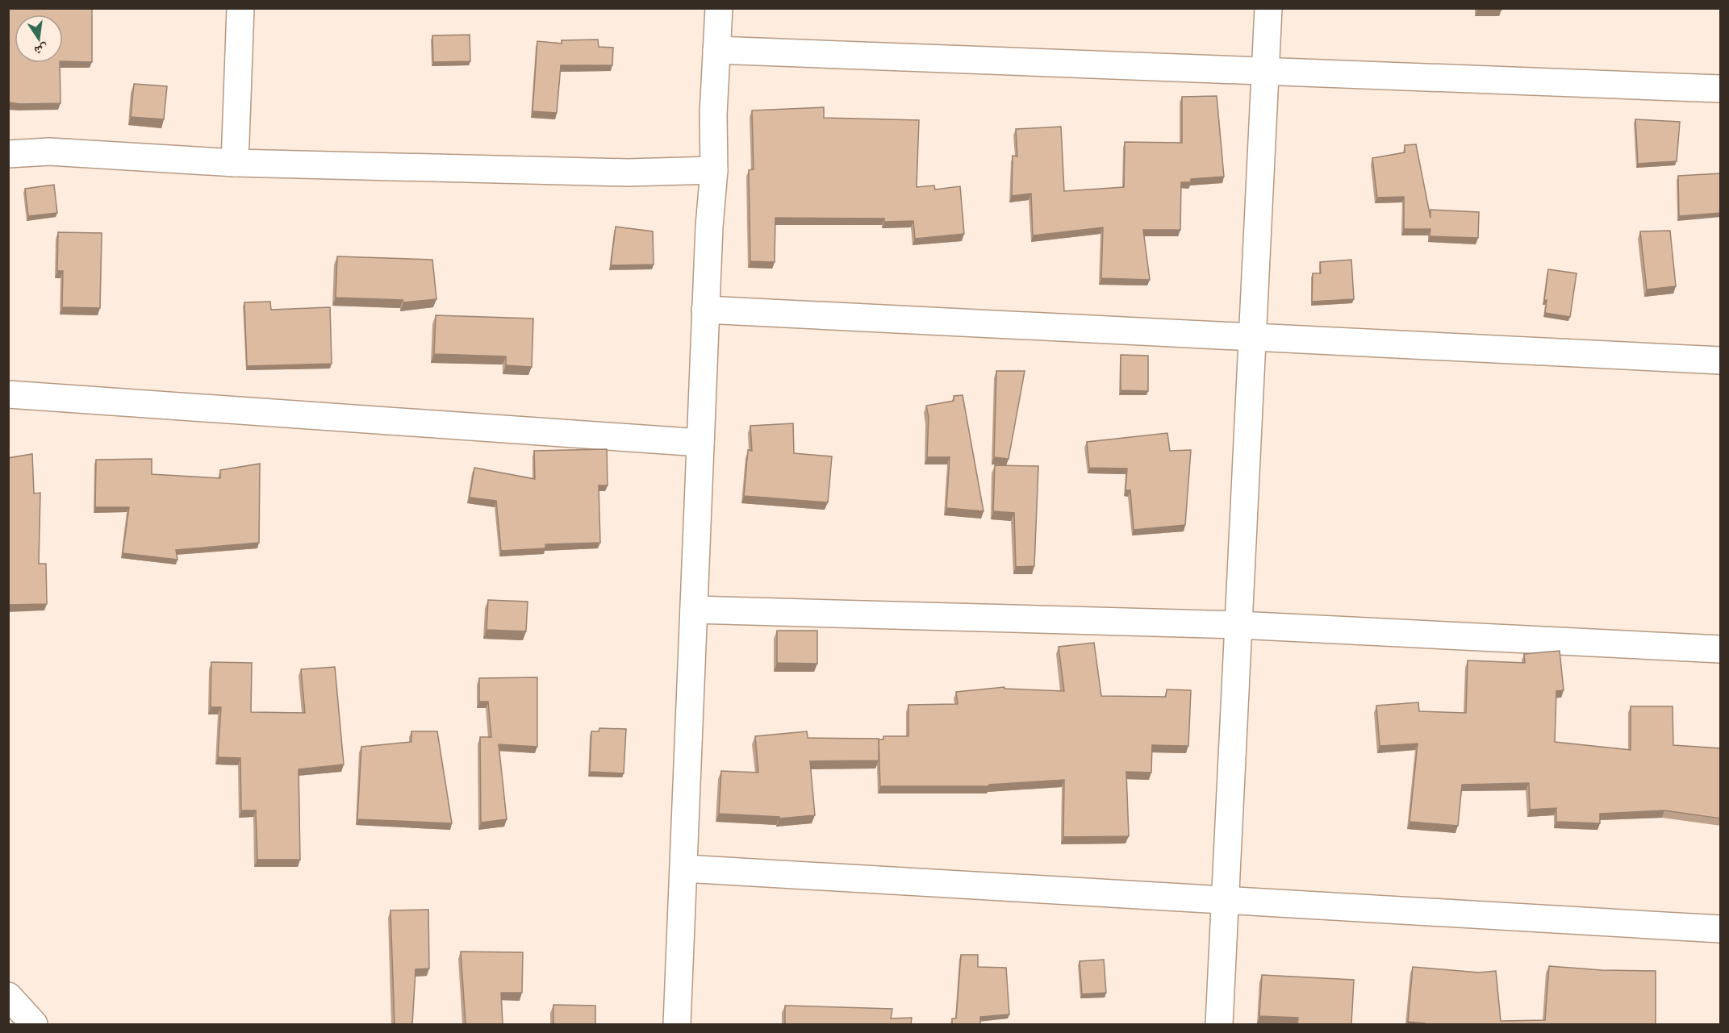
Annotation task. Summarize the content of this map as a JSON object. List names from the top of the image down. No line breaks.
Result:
{"north":"bottom"}
